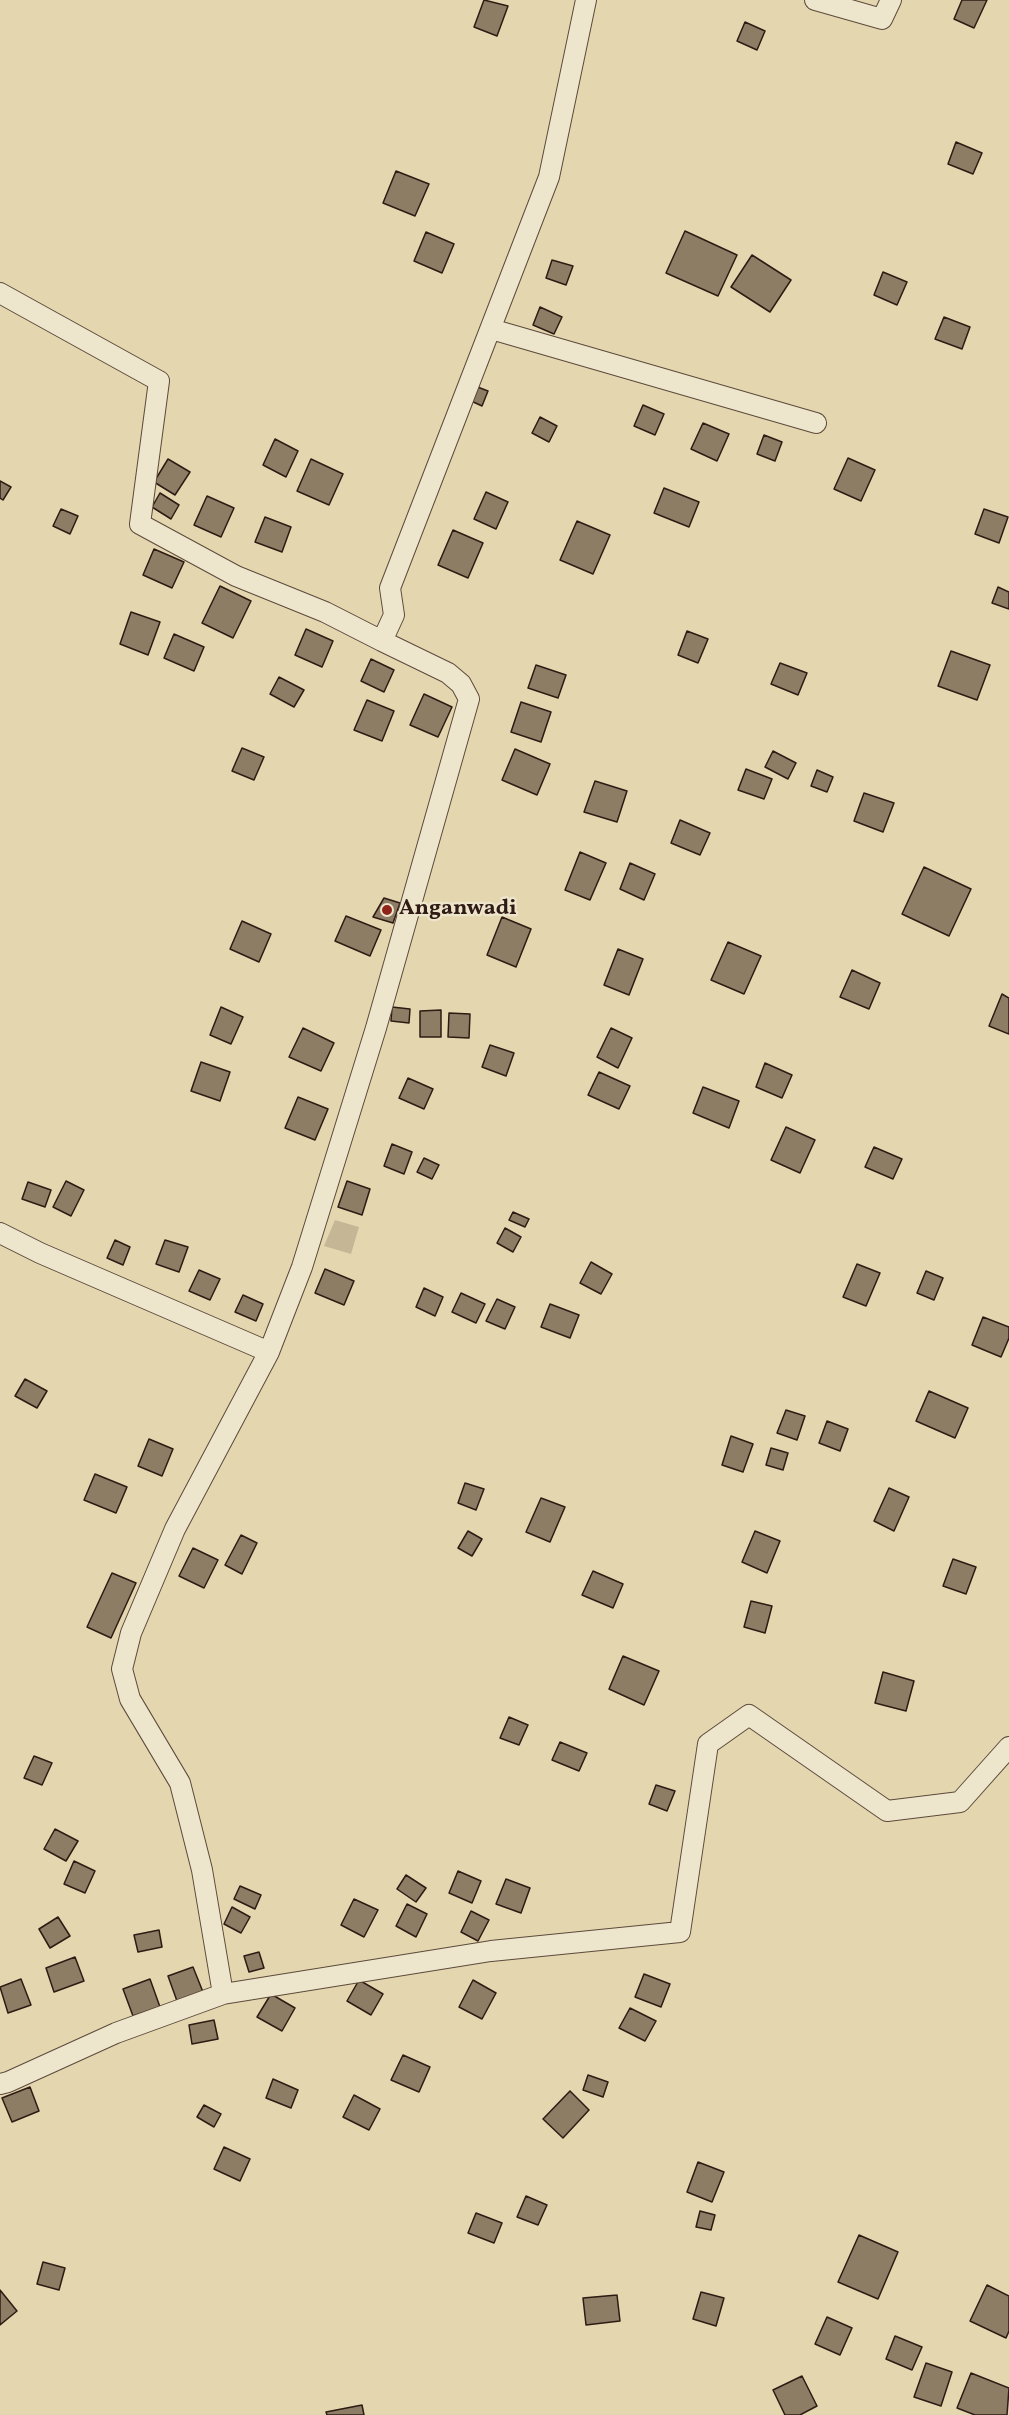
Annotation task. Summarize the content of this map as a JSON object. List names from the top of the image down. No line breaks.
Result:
{"places":["Anganwadi"]}
